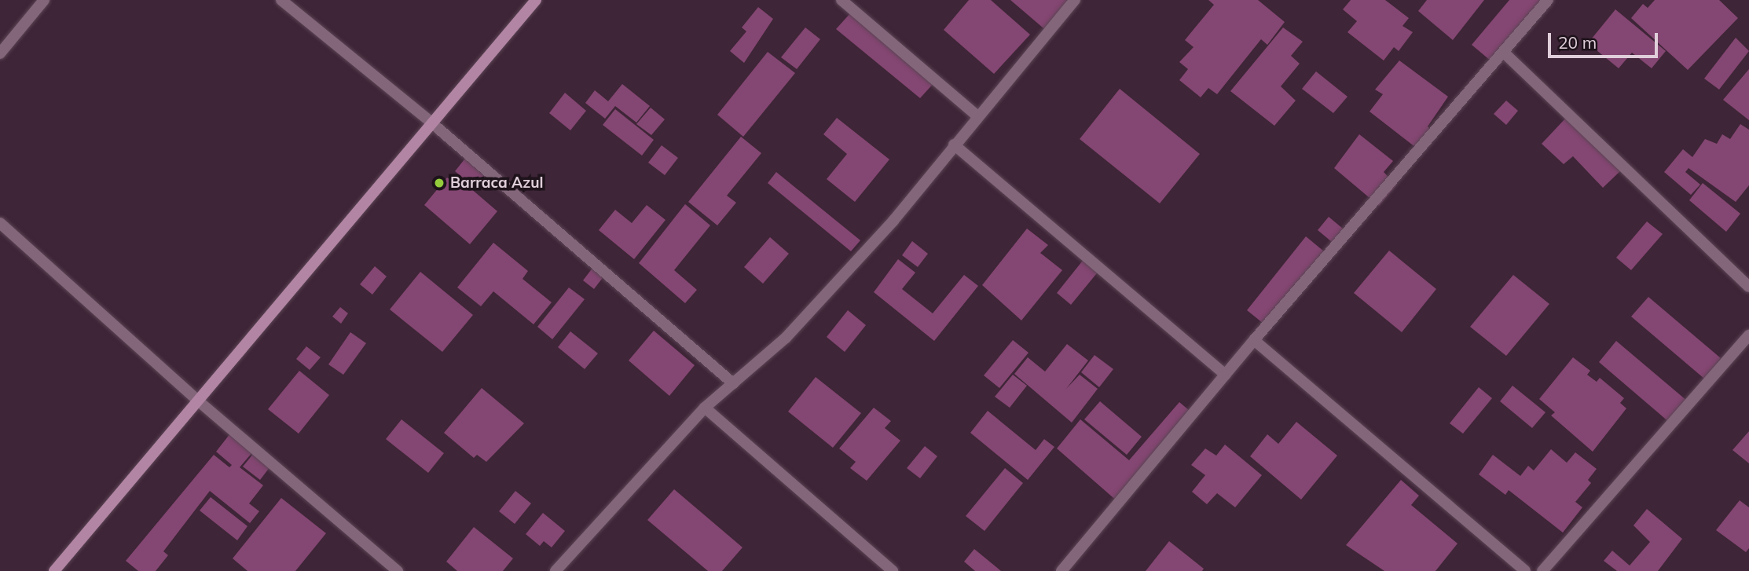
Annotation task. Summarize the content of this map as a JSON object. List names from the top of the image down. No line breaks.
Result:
{"places":["Barraca Azul"],"scale_bar":"20 m"}
